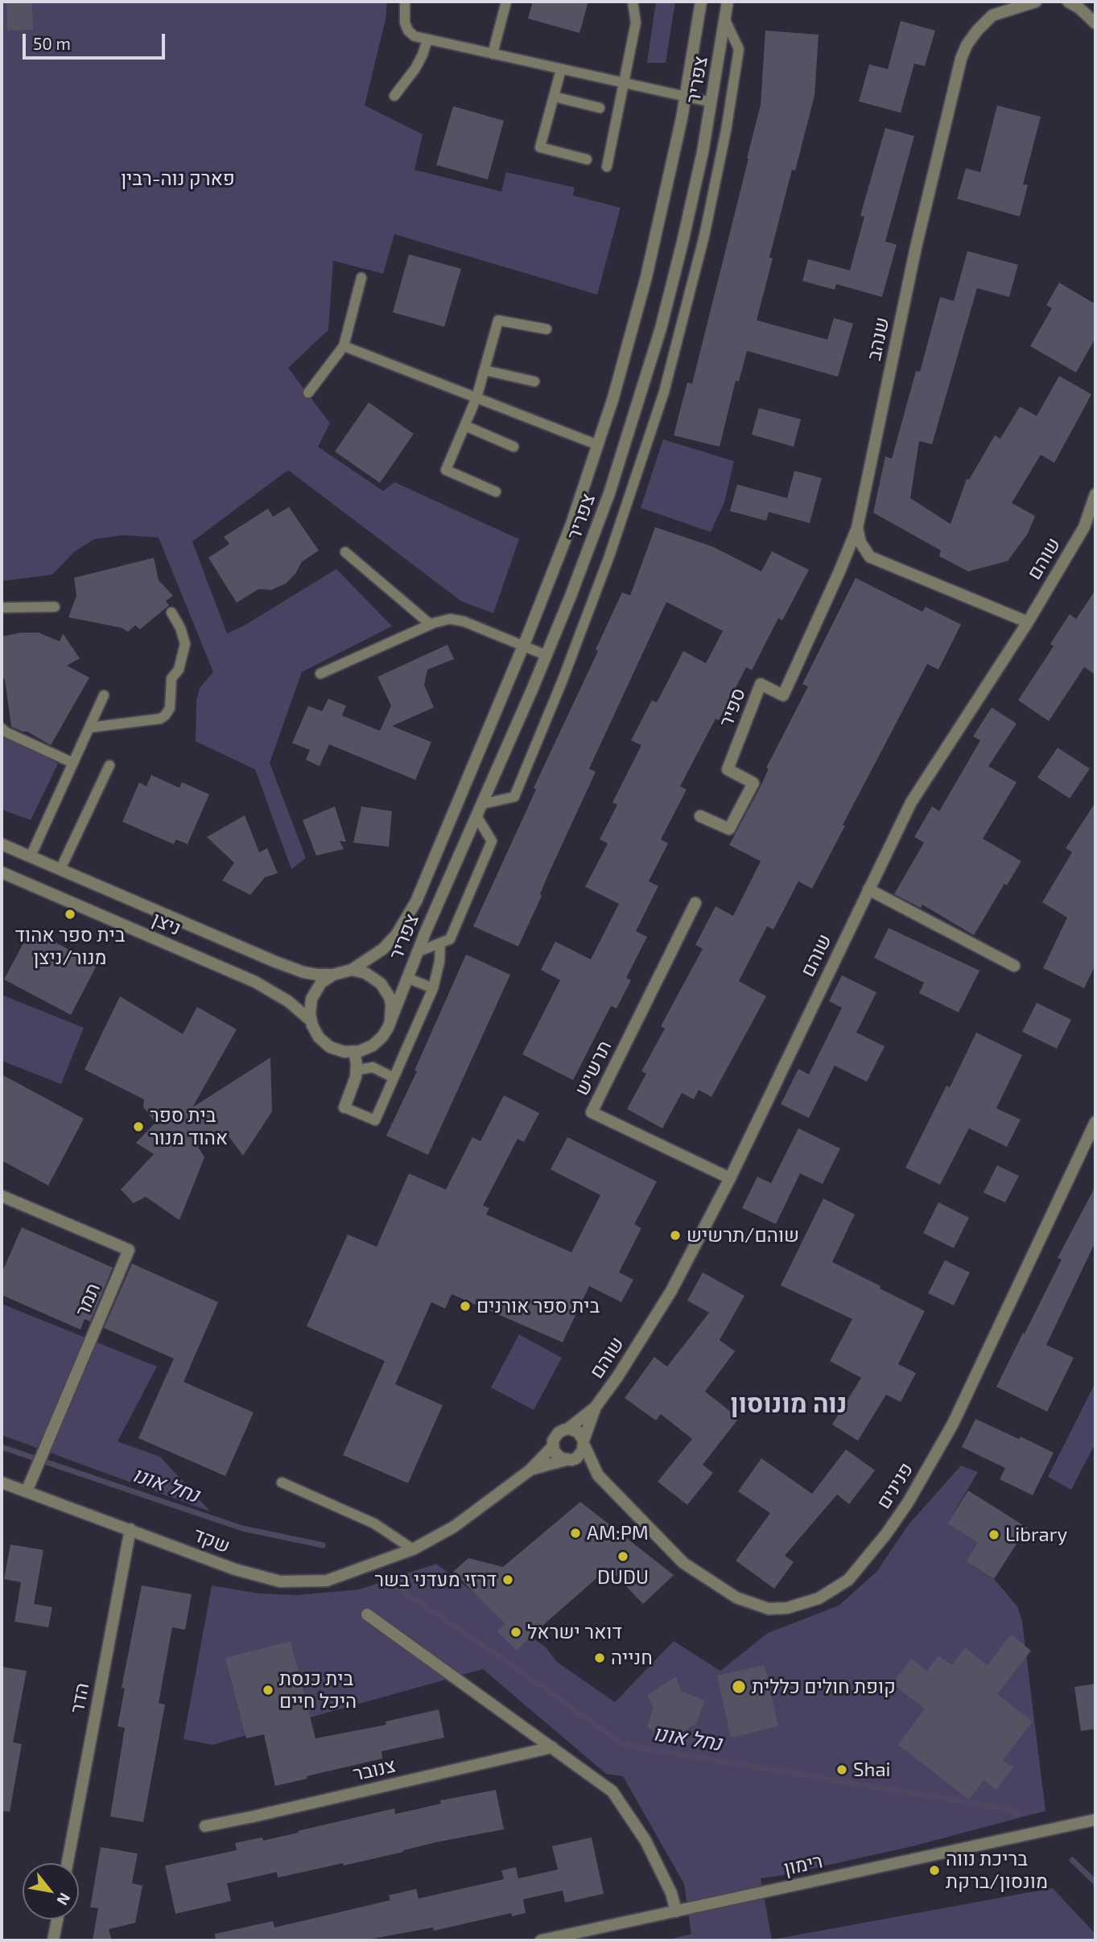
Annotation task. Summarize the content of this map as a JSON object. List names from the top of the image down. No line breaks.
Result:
{"streets":{"street":["צפריר","שנהב","שוהם","ספיר","ניצן","תרשיש","תמר","פנינים","שקד","הדר","צנובר","רימון"]},"crossings":[["צפריר","ניצן"],["שנהב","ספיר"],["שוהם","תרשיש"],["שוהם","פנינים"],["תמר","שקד"],["שקד","הדר"]],"districts":["נוה מונוסון"],"water":["נחל אונו"],"parks":["פארק נוה-רבין"],"places":["בית ספר אהוד מנור/ניצן","בית ספר אהוד מנור","שוהם/תרשיש","בית ספר אורנים","AM:PM","Library","DUDU","דרזי מעדני בשר","דואר ישראל","חנייה","קופת חולים כללית","בית כנסת היכל חיים","Shai","בריכת נווה מונסון/ברקת"],"scale_bar":"50 m","north":"bottom right"}
